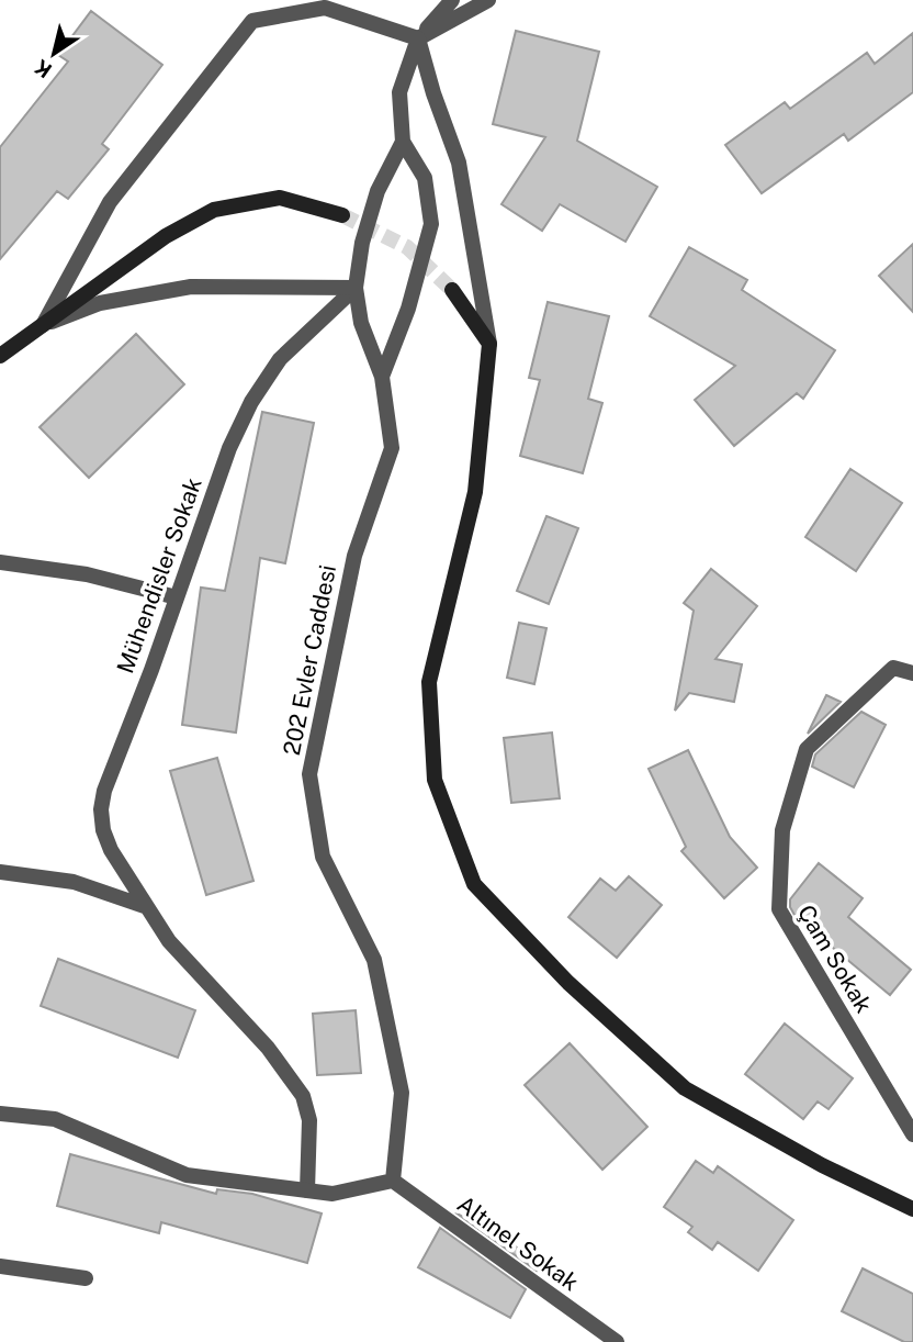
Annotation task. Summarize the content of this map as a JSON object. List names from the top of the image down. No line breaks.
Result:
{"streets":{"street":["Mühendisler Sokak","202 Evler Caddesi","Çam Sokak","Altınel Sokak"]},"crossings":[["Mühendisler Sokak","202 Evler Caddesi"],["202 Evler Caddesi","Altınel Sokak"]],"north":"bottom left"}
